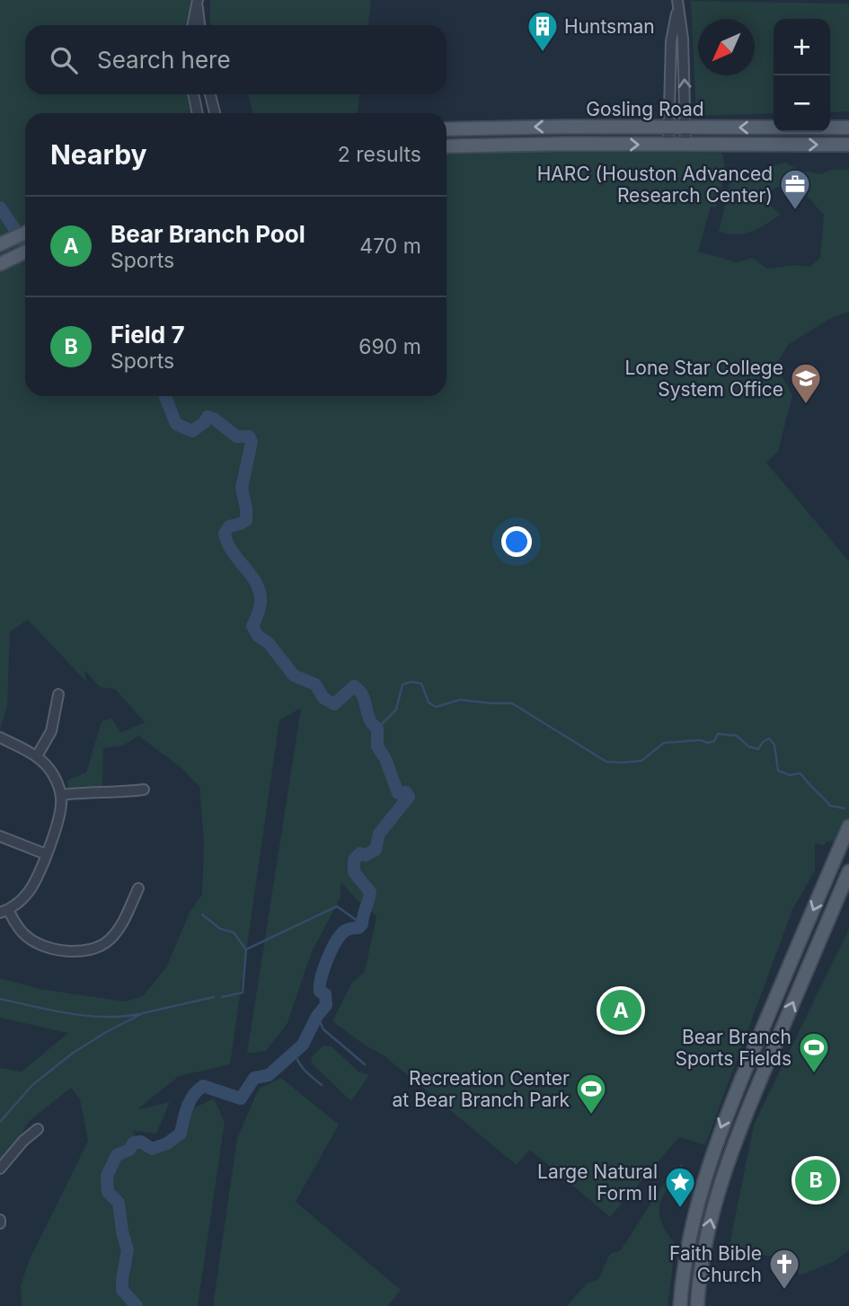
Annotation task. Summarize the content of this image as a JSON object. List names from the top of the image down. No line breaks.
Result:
{"streets":{"main road":["Gosling Road"]},"places":{"building":["Huntsman"],"office":["HARC (Houston Advanced Research Center)"],"school or university":["Lone Star College System Office"],"sports":["Bear Branch Sports Fields","Recreation Center at Bear Branch Park"],"place":["Large Natural Form II"],"church":["Faith Bible Church"]},"north":"bottom left","page":{"map_buttons":["+","−"],"search":"Search here","heading":["Nearby","2 results"],"list":[{"mark":"A","name":"Bear Branch Pool","note":"Sports","value":"470 m"},{"mark":"B","name":"Field 7","note":"Sports","value":"690 m"}],"pins":["A","B"]}}
